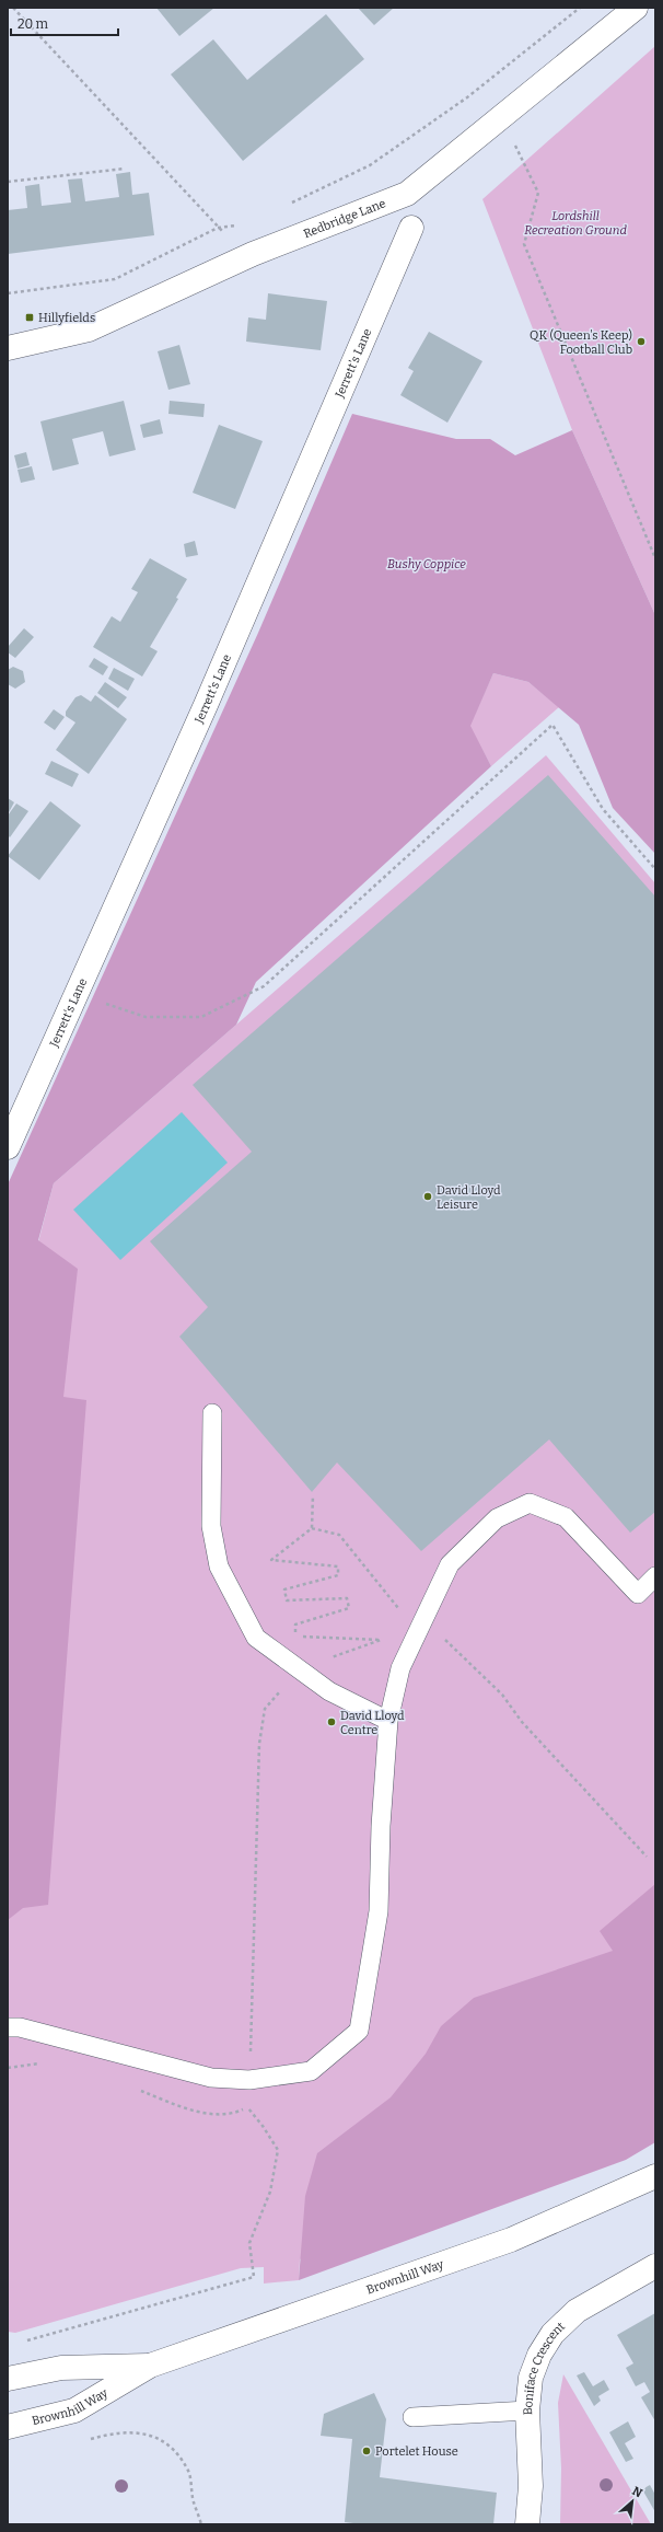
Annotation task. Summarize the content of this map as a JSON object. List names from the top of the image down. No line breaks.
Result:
{"streets":{"street":["Redbridge Lane","Jerrett's Lane","Brownhill Way","Boniface Crescent"]},"parks":["Lordshill Recreation Ground","Bushy Coppice"],"places":{"transit":["Hillyfields"],"other":["QK (Queen's Keep) Football Club","David Lloyd Leisure","David Lloyd Centre","Portelet House"]},"scale_bar":"20 m","north":"top right"}
